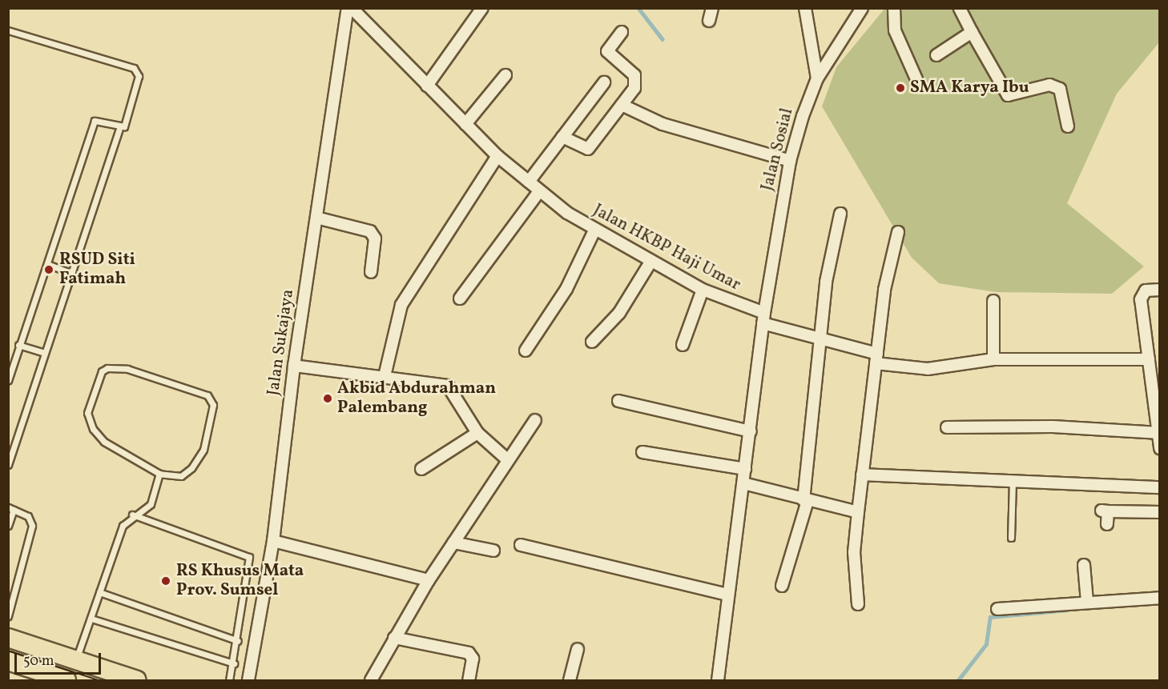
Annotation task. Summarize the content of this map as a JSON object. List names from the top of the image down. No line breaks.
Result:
{"streets":{"street":["Jalan Sosial","Jalan HKBP Haji Umar","Jalan Sukajaya"]},"crossings":[["Jalan Sosial","Jalan HKBP Haji Umar"]],"places":["SMA Karya Ibu","RSUD Siti Fatimah","Akbid Abdurahman Palembang","RS Khusus Mata Prov. Sumsel"],"scale_bar":"50 m"}
